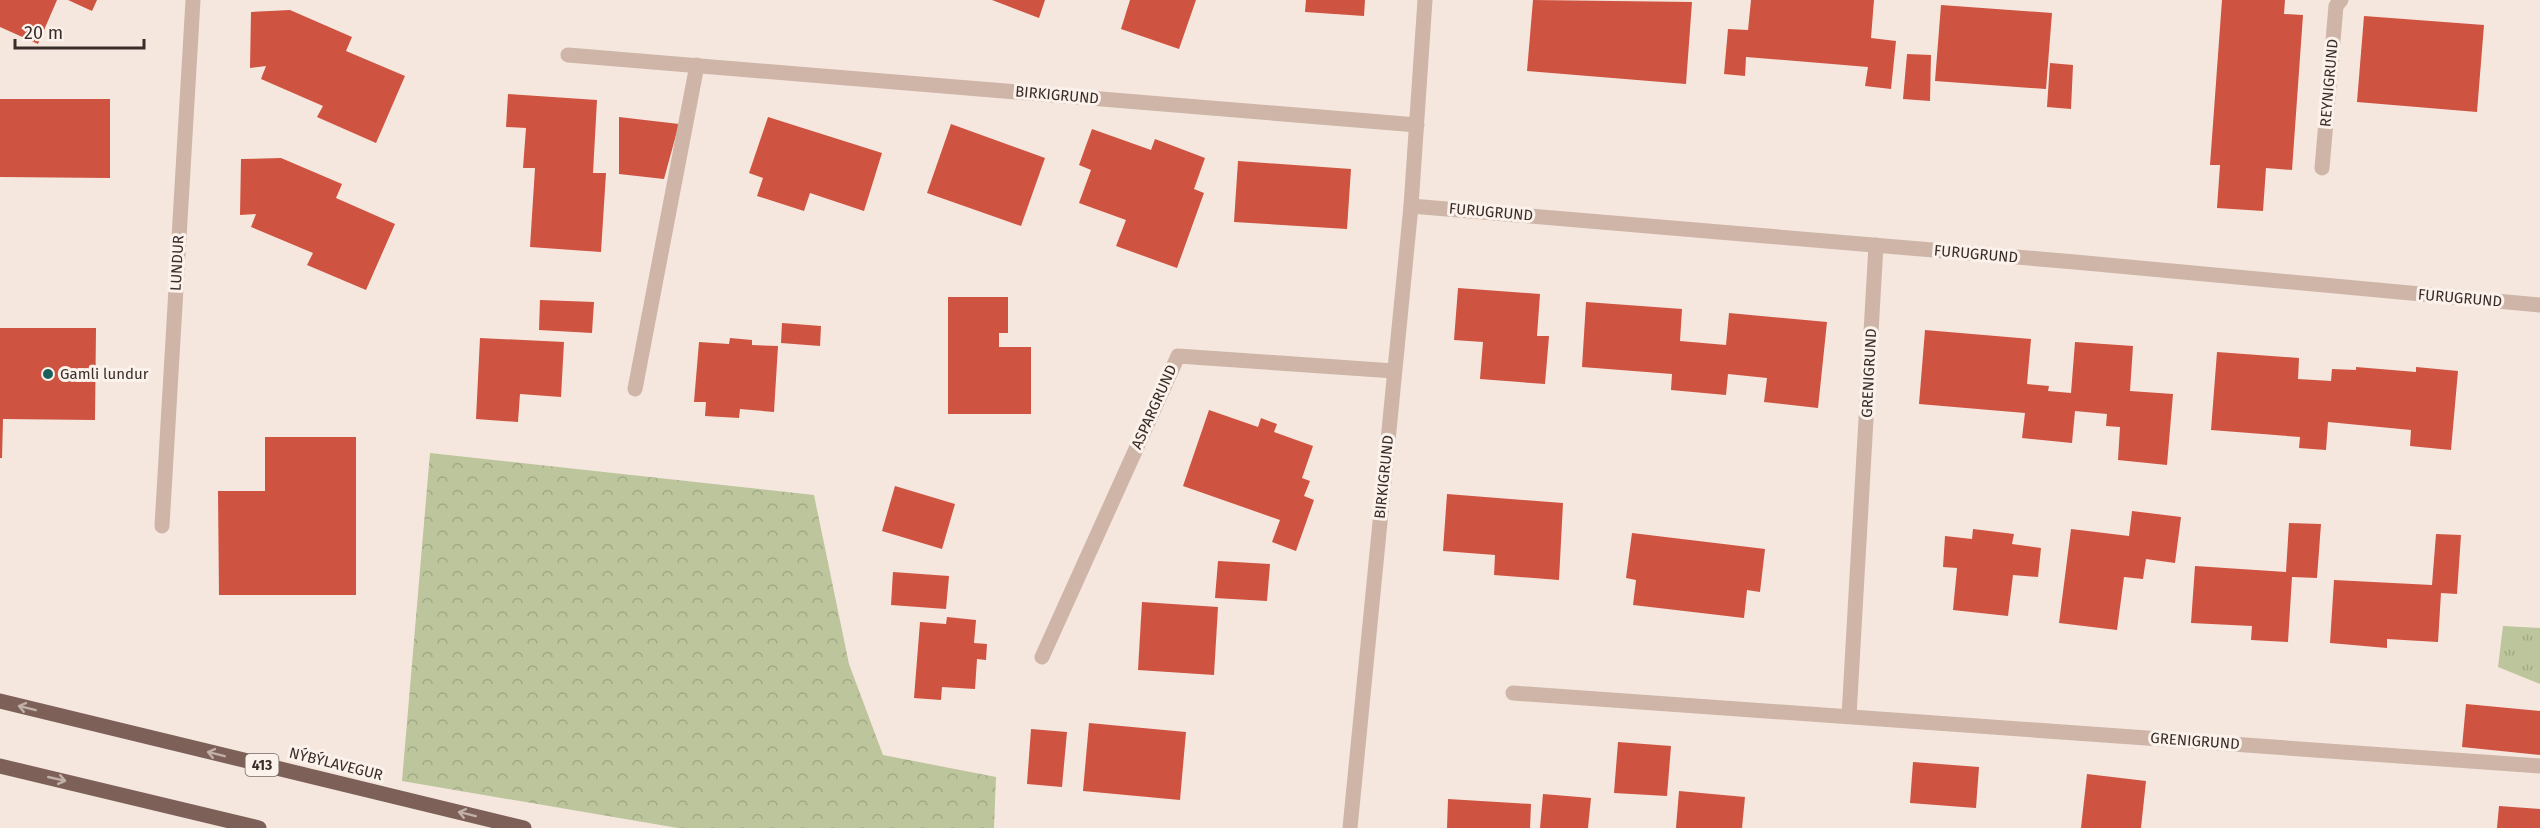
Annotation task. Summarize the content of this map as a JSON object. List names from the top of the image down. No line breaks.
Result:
{"streets":{"main road":["NÝBÝLAVEGUR","413"],"street":["REYNIGRUND","BIRKIGRUND","FURUGRUND","LUNDUR","GRENIGRUND","ASPARGRUND"]},"crossings":[["BIRKIGRUND","FURUGRUND"],["BIRKIGRUND","ASPARGRUND"],["FURUGRUND","GRENIGRUND"]],"places":["Gamli lundur"],"scale_bar":"20 m"}
